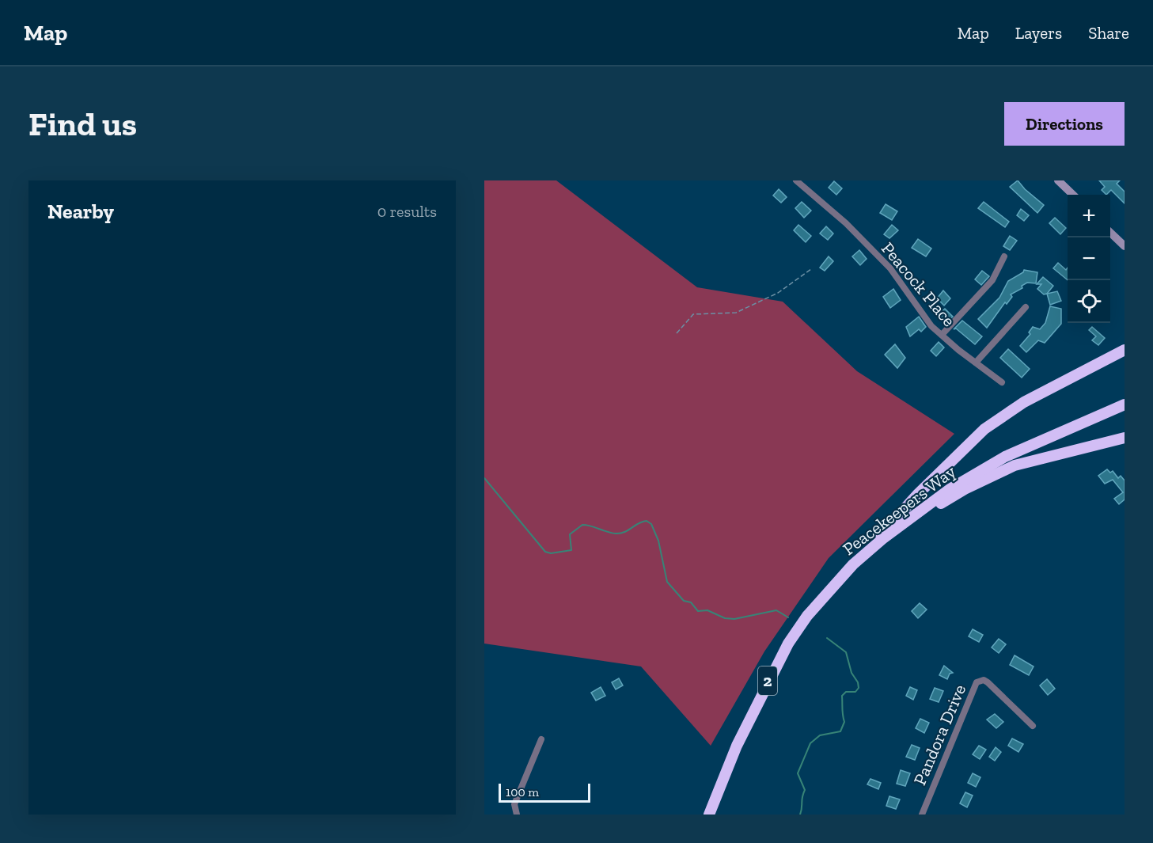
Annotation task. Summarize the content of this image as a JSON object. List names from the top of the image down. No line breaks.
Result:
{"streets":{"highway":["Peacekeepers Way","2"],"street":["Peacock Place","Pandora Drive"]},"scale_bar":"100 m","page":{"header":"Map","nav":["Map","Layers","Share"],"buttons":"Directions","title":"Find us","heading":["Nearby","0 results"],"map_buttons":["+","−"],"scale":"100 m"}}
